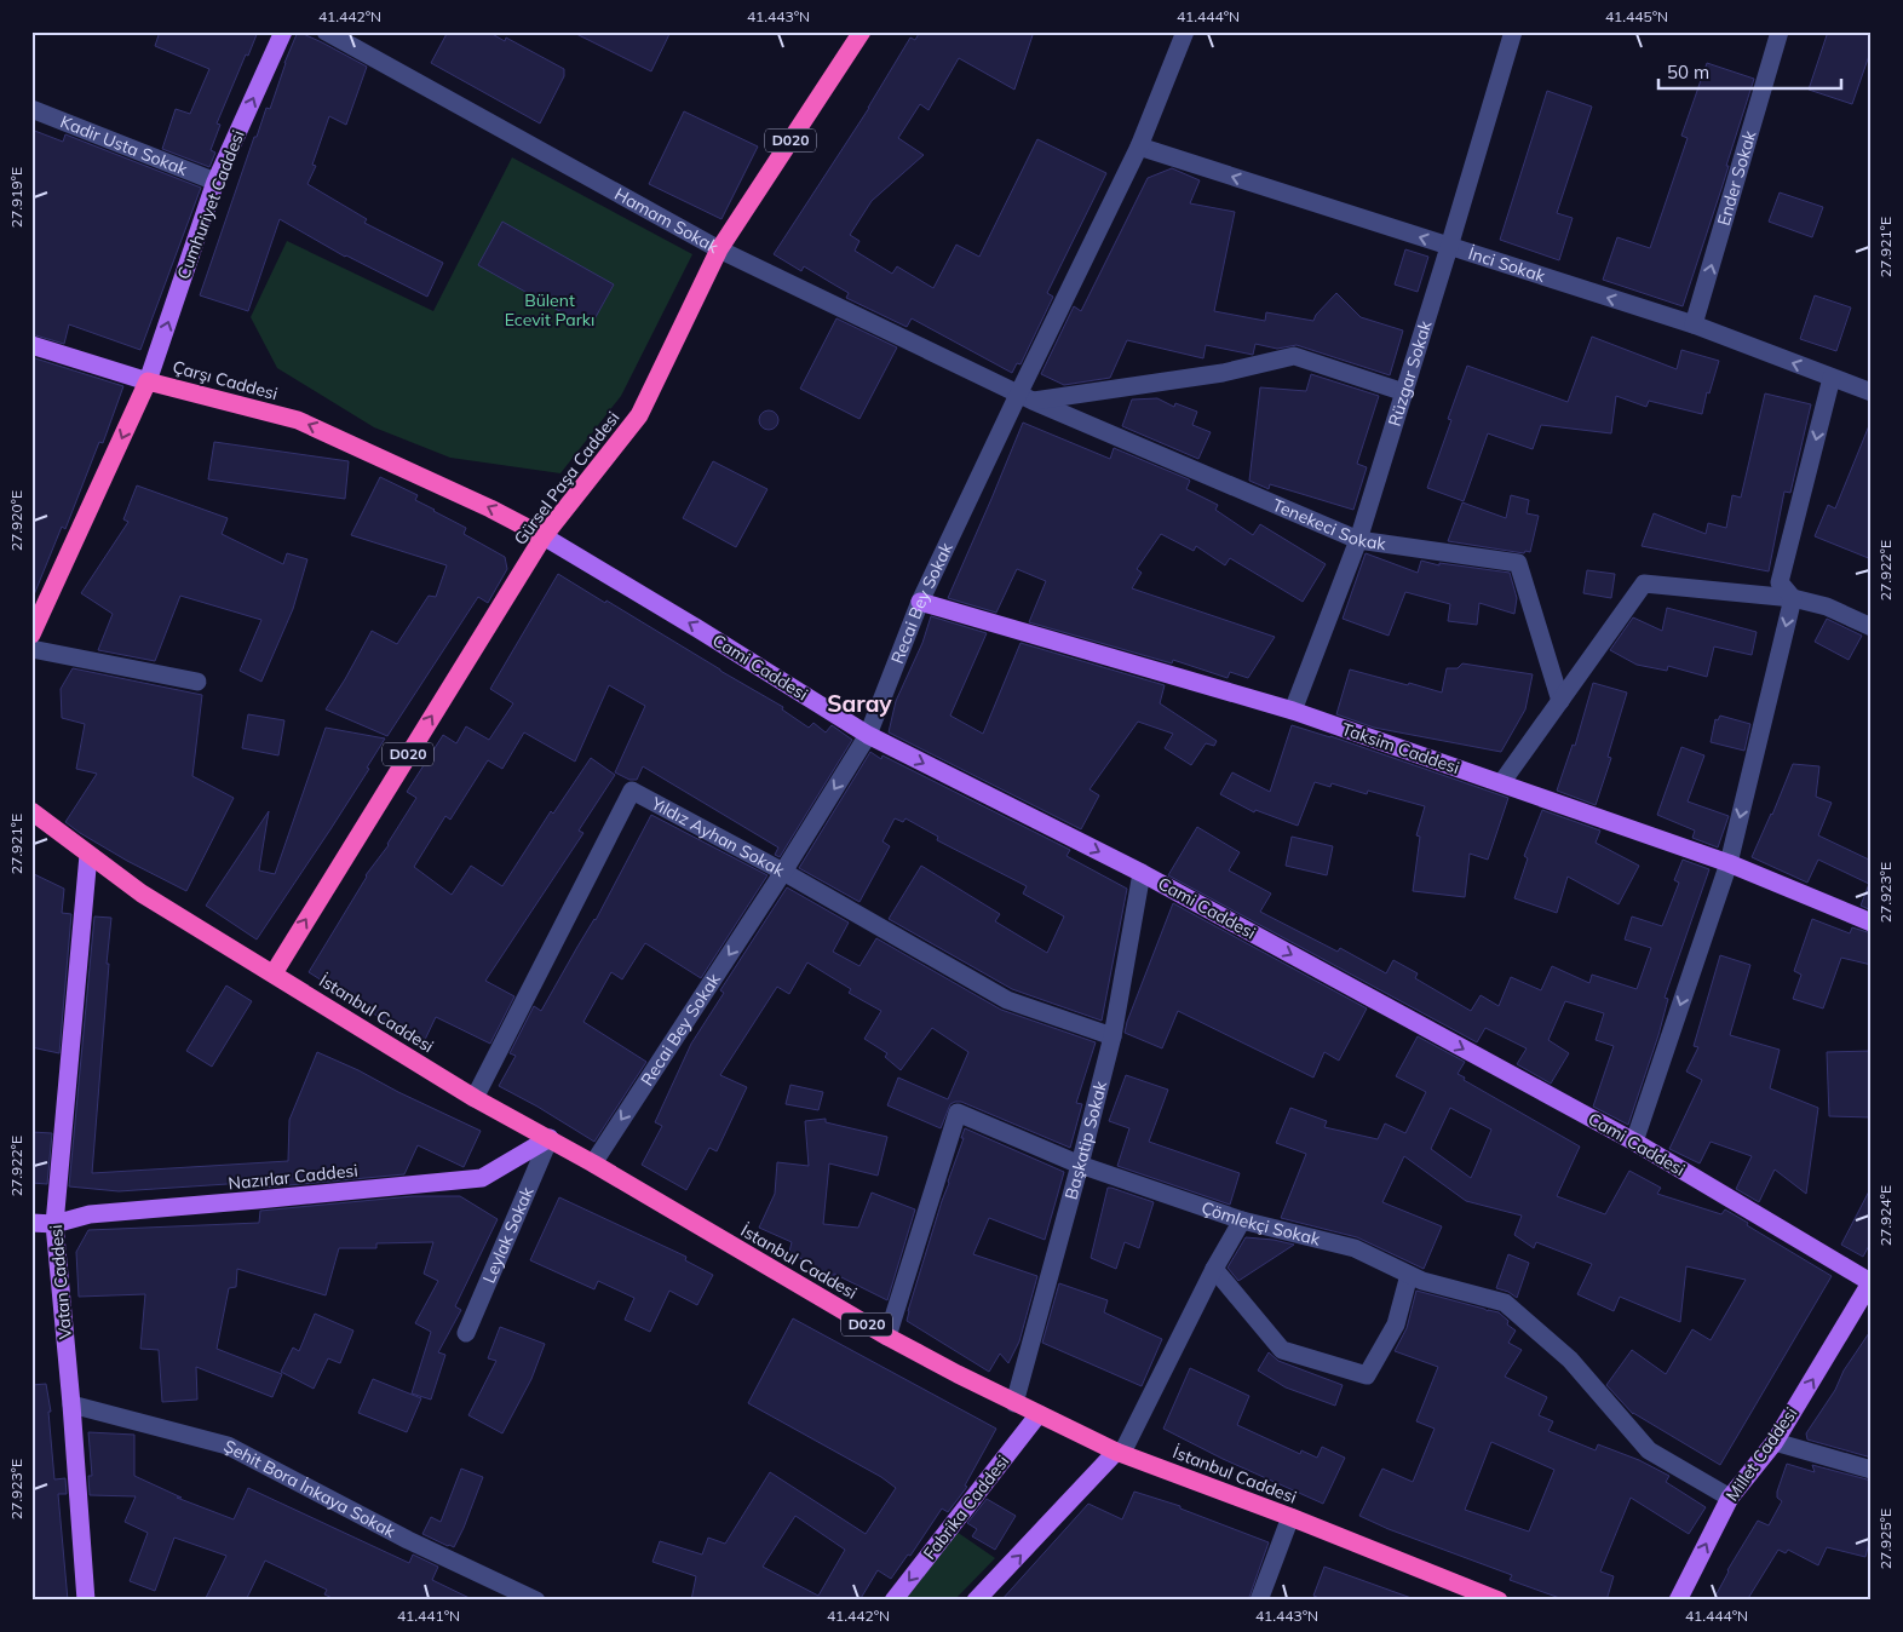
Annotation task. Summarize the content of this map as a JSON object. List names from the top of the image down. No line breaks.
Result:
{"streets":{"highway":["D020","Çarşı Caddesi","Gürsel Paşa Caddesi","İstanbul Caddesi"],"main road":["Cumhuriyet Caddesi","Cami Caddesi","Taksim Caddesi","Nazırlar Caddesi","Vatan Caddesi","Millet Caddesi","Fabrika Caddesi"],"street":["Kadir Usta Sokak","Ender Sokak","Hamam Sokak","İnci Sokak","Rüzgar Sokak","Tenekeci Sokak","Recai Bey Sokak","Yıldız Ayhan Sokak","Başkatip Sokak","Çömlekçi Sokak","Leylak Sokak","Şehit Bora İnkaya Sokak"]},"crossings":[["D020","Gürsel Paşa Caddesi"],["D020","İstanbul Caddesi"],["D020","Vatan Caddesi"],["Kadir Usta Sokak","Cumhuriyet Caddesi"],["Ender Sokak","İnci Sokak"],["Cumhuriyet Caddesi","Çarşı Caddesi"],["Hamam Sokak","Gürsel Paşa Caddesi"],["Hamam Sokak","Tenekeci Sokak"],["Hamam Sokak","Recai Bey Sokak"],["İnci Sokak","Rüzgar Sokak"],["İnci Sokak","Recai Bey Sokak"],["Rüzgar Sokak","Tenekeci Sokak"],["Rüzgar Sokak","Taksim Caddesi"],["Çarşı Caddesi","Gürsel Paşa Caddesi"],["Çarşı Caddesi","Cami Caddesi"],["Gürsel Paşa Caddesi","Cami Caddesi"],["Gürsel Paşa Caddesi","İstanbul Caddesi"],["Tenekeci Sokak","Recai Bey Sokak"],["Recai Bey Sokak","Cami Caddesi"],["Recai Bey Sokak","Taksim Caddesi"],["Recai Bey Sokak","Yıldız Ayhan Sokak"],["Recai Bey Sokak","İstanbul Caddesi"],["Cami Caddesi","Başkatip Sokak"],["Cami Caddesi","Millet Caddesi"],["Yıldız Ayhan Sokak","İstanbul Caddesi"],["Yıldız Ayhan Sokak","Başkatip Sokak"],["İstanbul Caddesi","Başkatip Sokak"],["İstanbul Caddesi","Nazırlar Caddesi"],["İstanbul Caddesi","Çömlekçi Sokak"],["İstanbul Caddesi","Leylak Sokak"],["İstanbul Caddesi","Fabrika Caddesi"],["Başkatip Sokak","Çömlekçi Sokak"],["Nazırlar Caddesi","Leylak Sokak"],["Nazırlar Caddesi","Vatan Caddesi"],["Çömlekçi Sokak","Millet Caddesi"],["Vatan Caddesi","Şehit Bora İnkaya Sokak"]],"one_way":["Ender Sokak","Cumhuriyet Caddesi","İnci Sokak","Gürsel Paşa Caddesi","Recai Bey Sokak","Millet Caddesi"],"districts":["Saray"],"parks":["Bülent Ecevit Parkı"],"scale_bar":"50 m","coordinates":["41.442°N","41.443°N","41.444°N","41.445°N","27.919°E","27.921°E","27.920°E","27.922°E","27.923°E","27.924°E","27.925°E","41.441°N"]}
